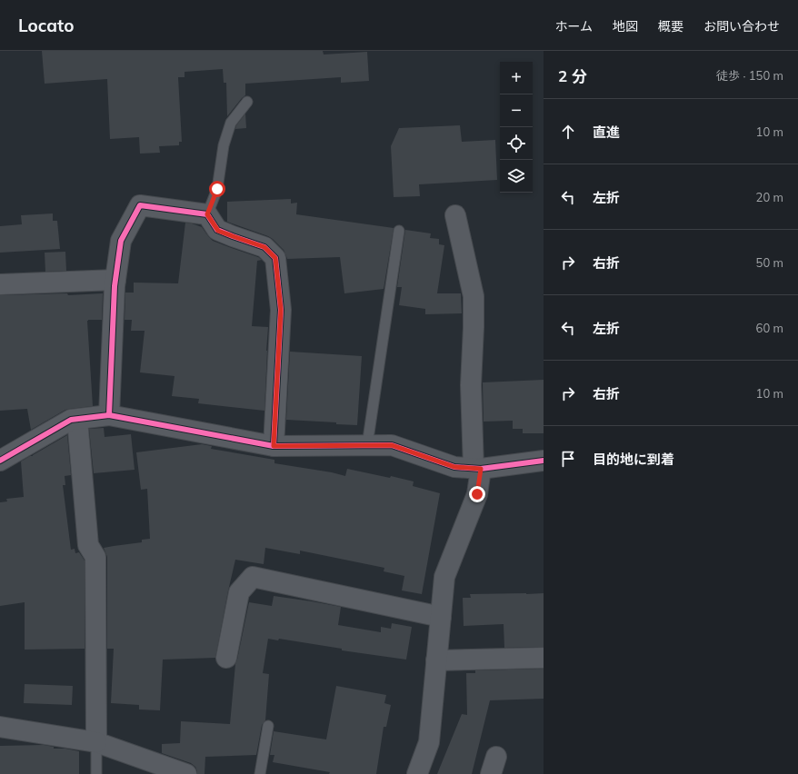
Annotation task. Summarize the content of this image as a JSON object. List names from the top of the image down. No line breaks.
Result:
{"page":{"header":"Locato","nav":["ホーム","地図","概要","お問い合わせ"],"heading":["2 分","徒歩 · 150 m"],"map_buttons":["+","−"],"list":[["直進","10 m"],["左折","20 m"],["右折","50 m"],["左折","60 m"],["右折","10 m"],"目的地に到着"]}}
